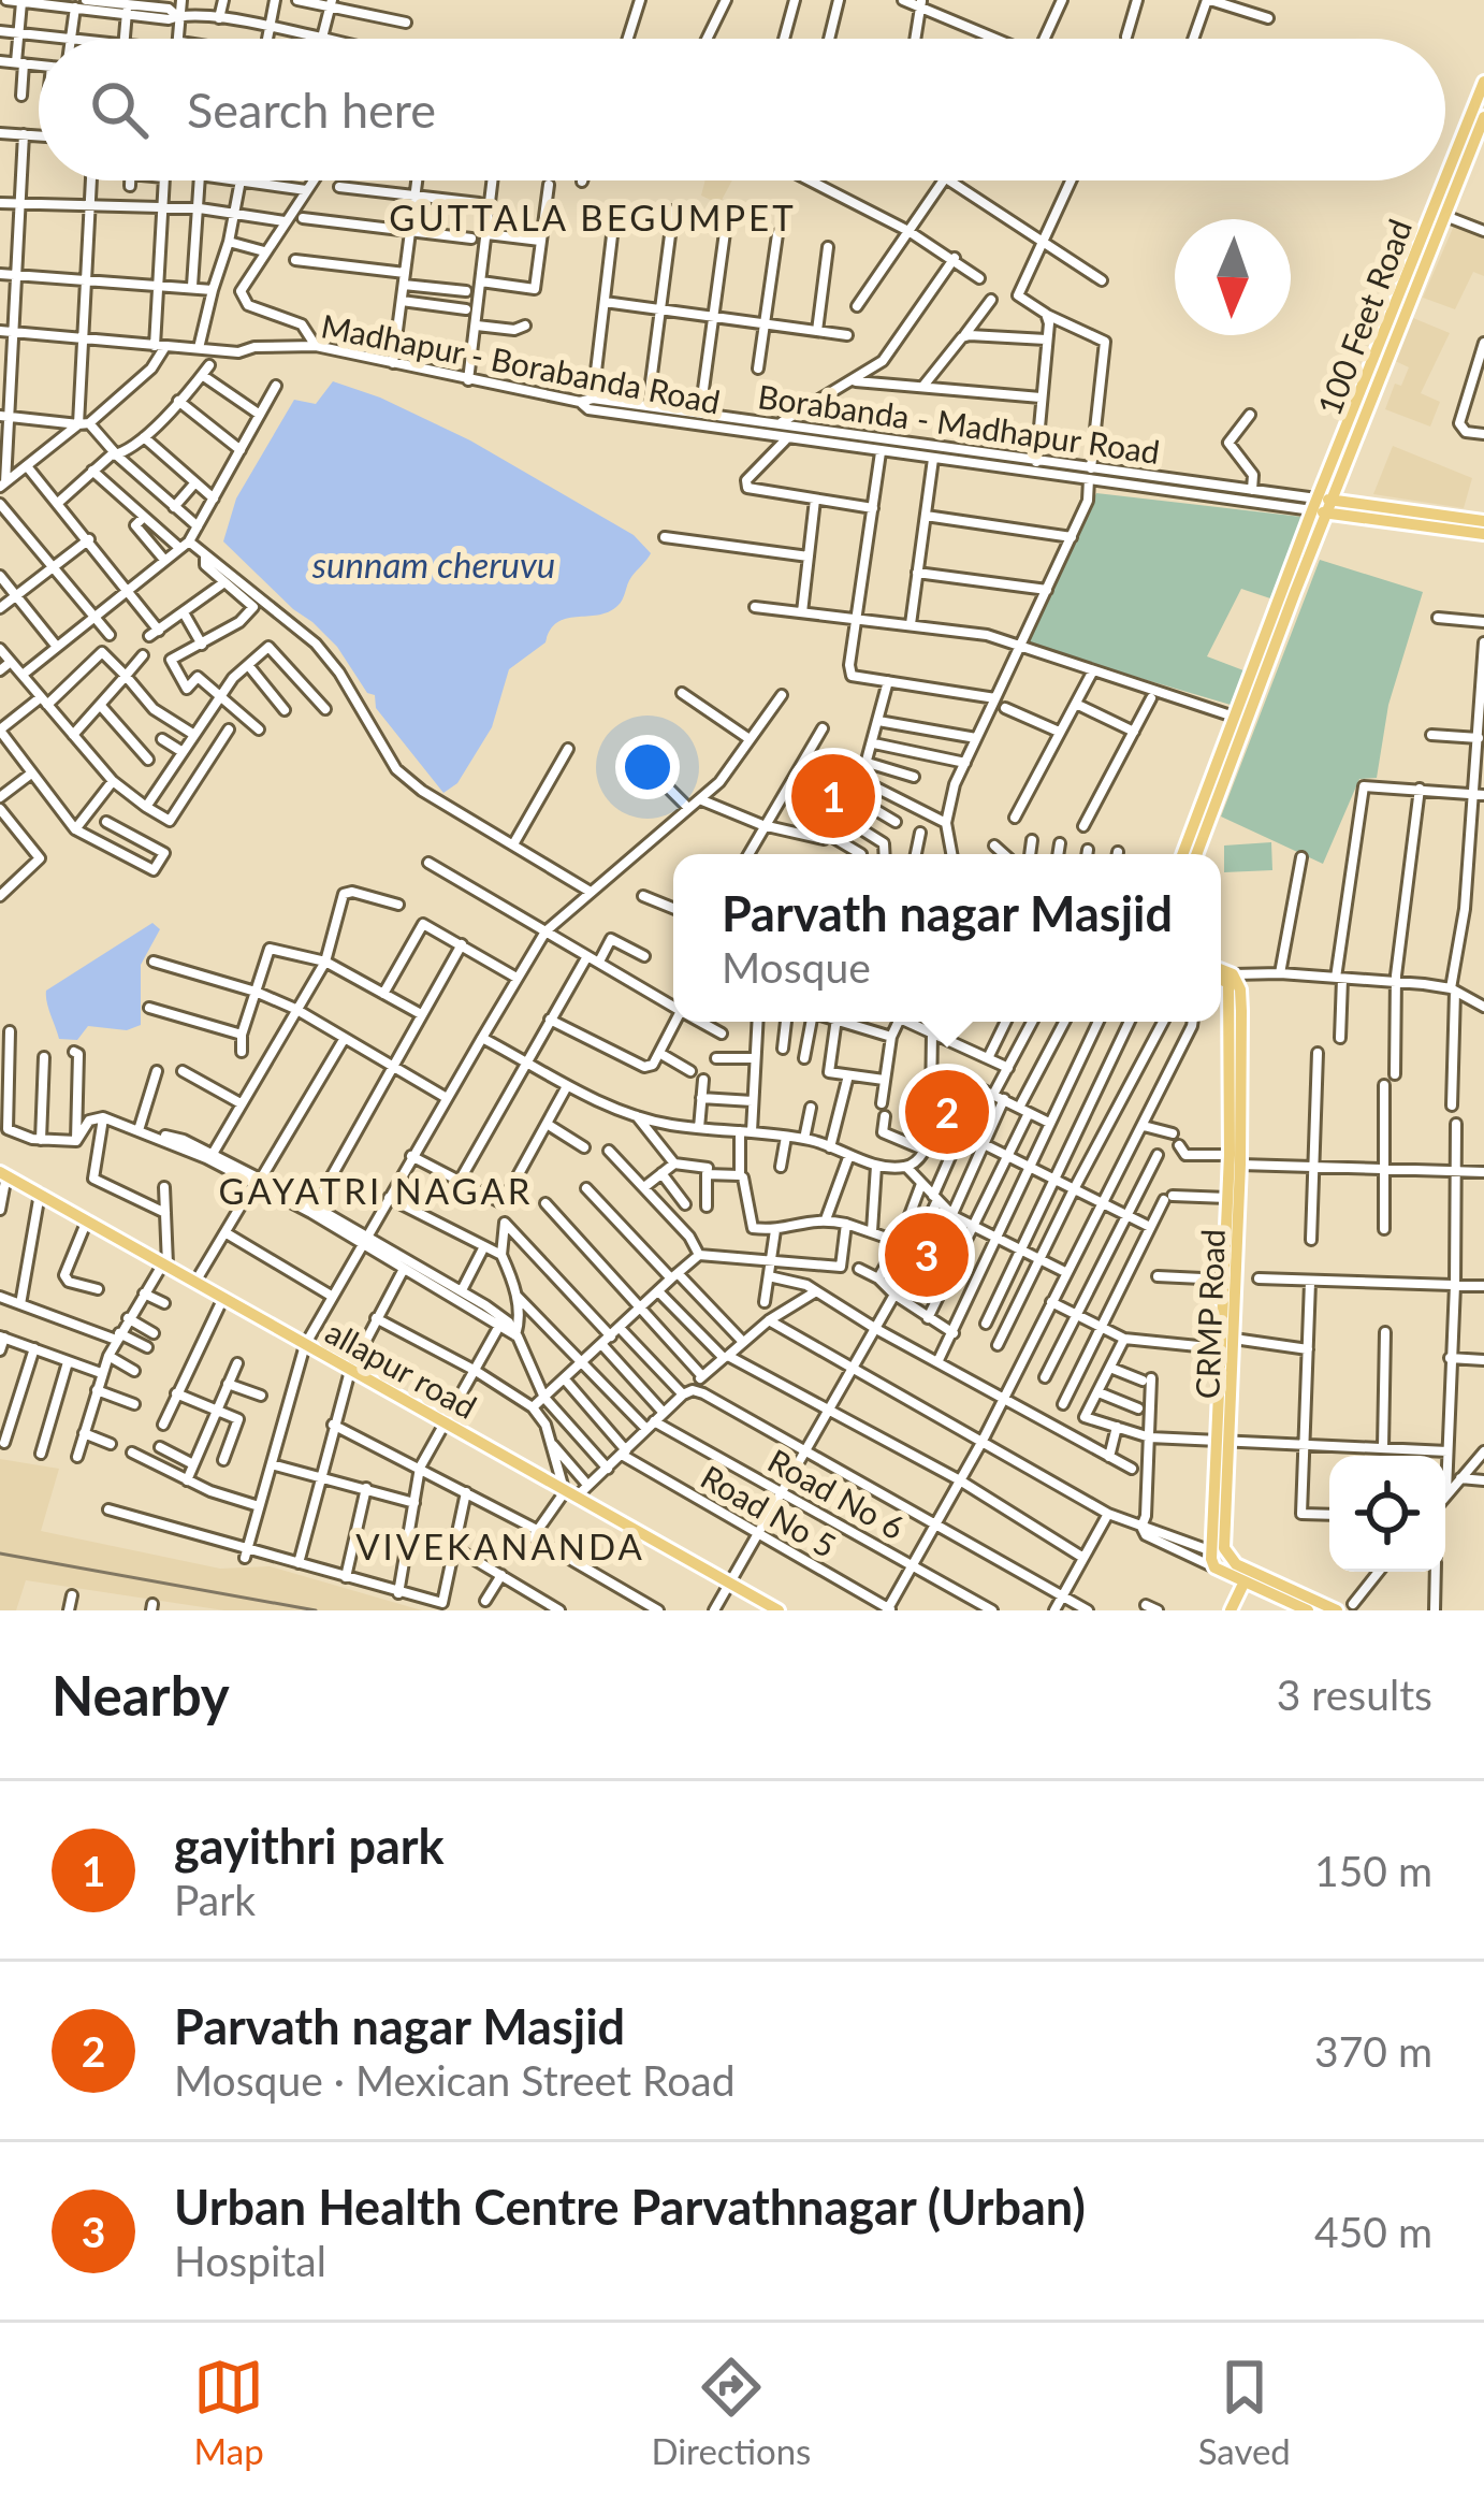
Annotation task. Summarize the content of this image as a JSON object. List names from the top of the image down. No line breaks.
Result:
{"streets":{"main road":["100 Feet Road","CRMP Road","allapur road"],"street":["Madhapur - Borabanda Road","Borabanda - Madhapur Road","Road No 6","Road No 5"]},"crossings":[["100 Feet Road","Madhapur - Borabanda Road"],["100 Feet Road","Borabanda - Madhapur Road"],["Madhapur - Borabanda Road","Borabanda - Madhapur Road"]],"districts":["GUTTALA BEGUMPET","GAYATRI NAGAR","VIVEKANANDA"],"water":["sunnam cheruvu"],"north":"bottom","page":{"search":"Search here","pins":["1","2","3"],"popup":["Parvath nagar Masjid","Mosque"],"heading":["Nearby","3 results"],"list":[{"mark":"1","name":"gayithri park","note":"Park","value":"150 m"},{"mark":"2","name":"Parvath nagar Masjid","note":"Mosque · Mexican Street Road","value":"370 m"},{"mark":"3","name":"Urban Health Centre Parvathnagar (Urban)","note":"Hospital","value":"450 m"}],"nav":["Map","Directions","Saved"]}}
